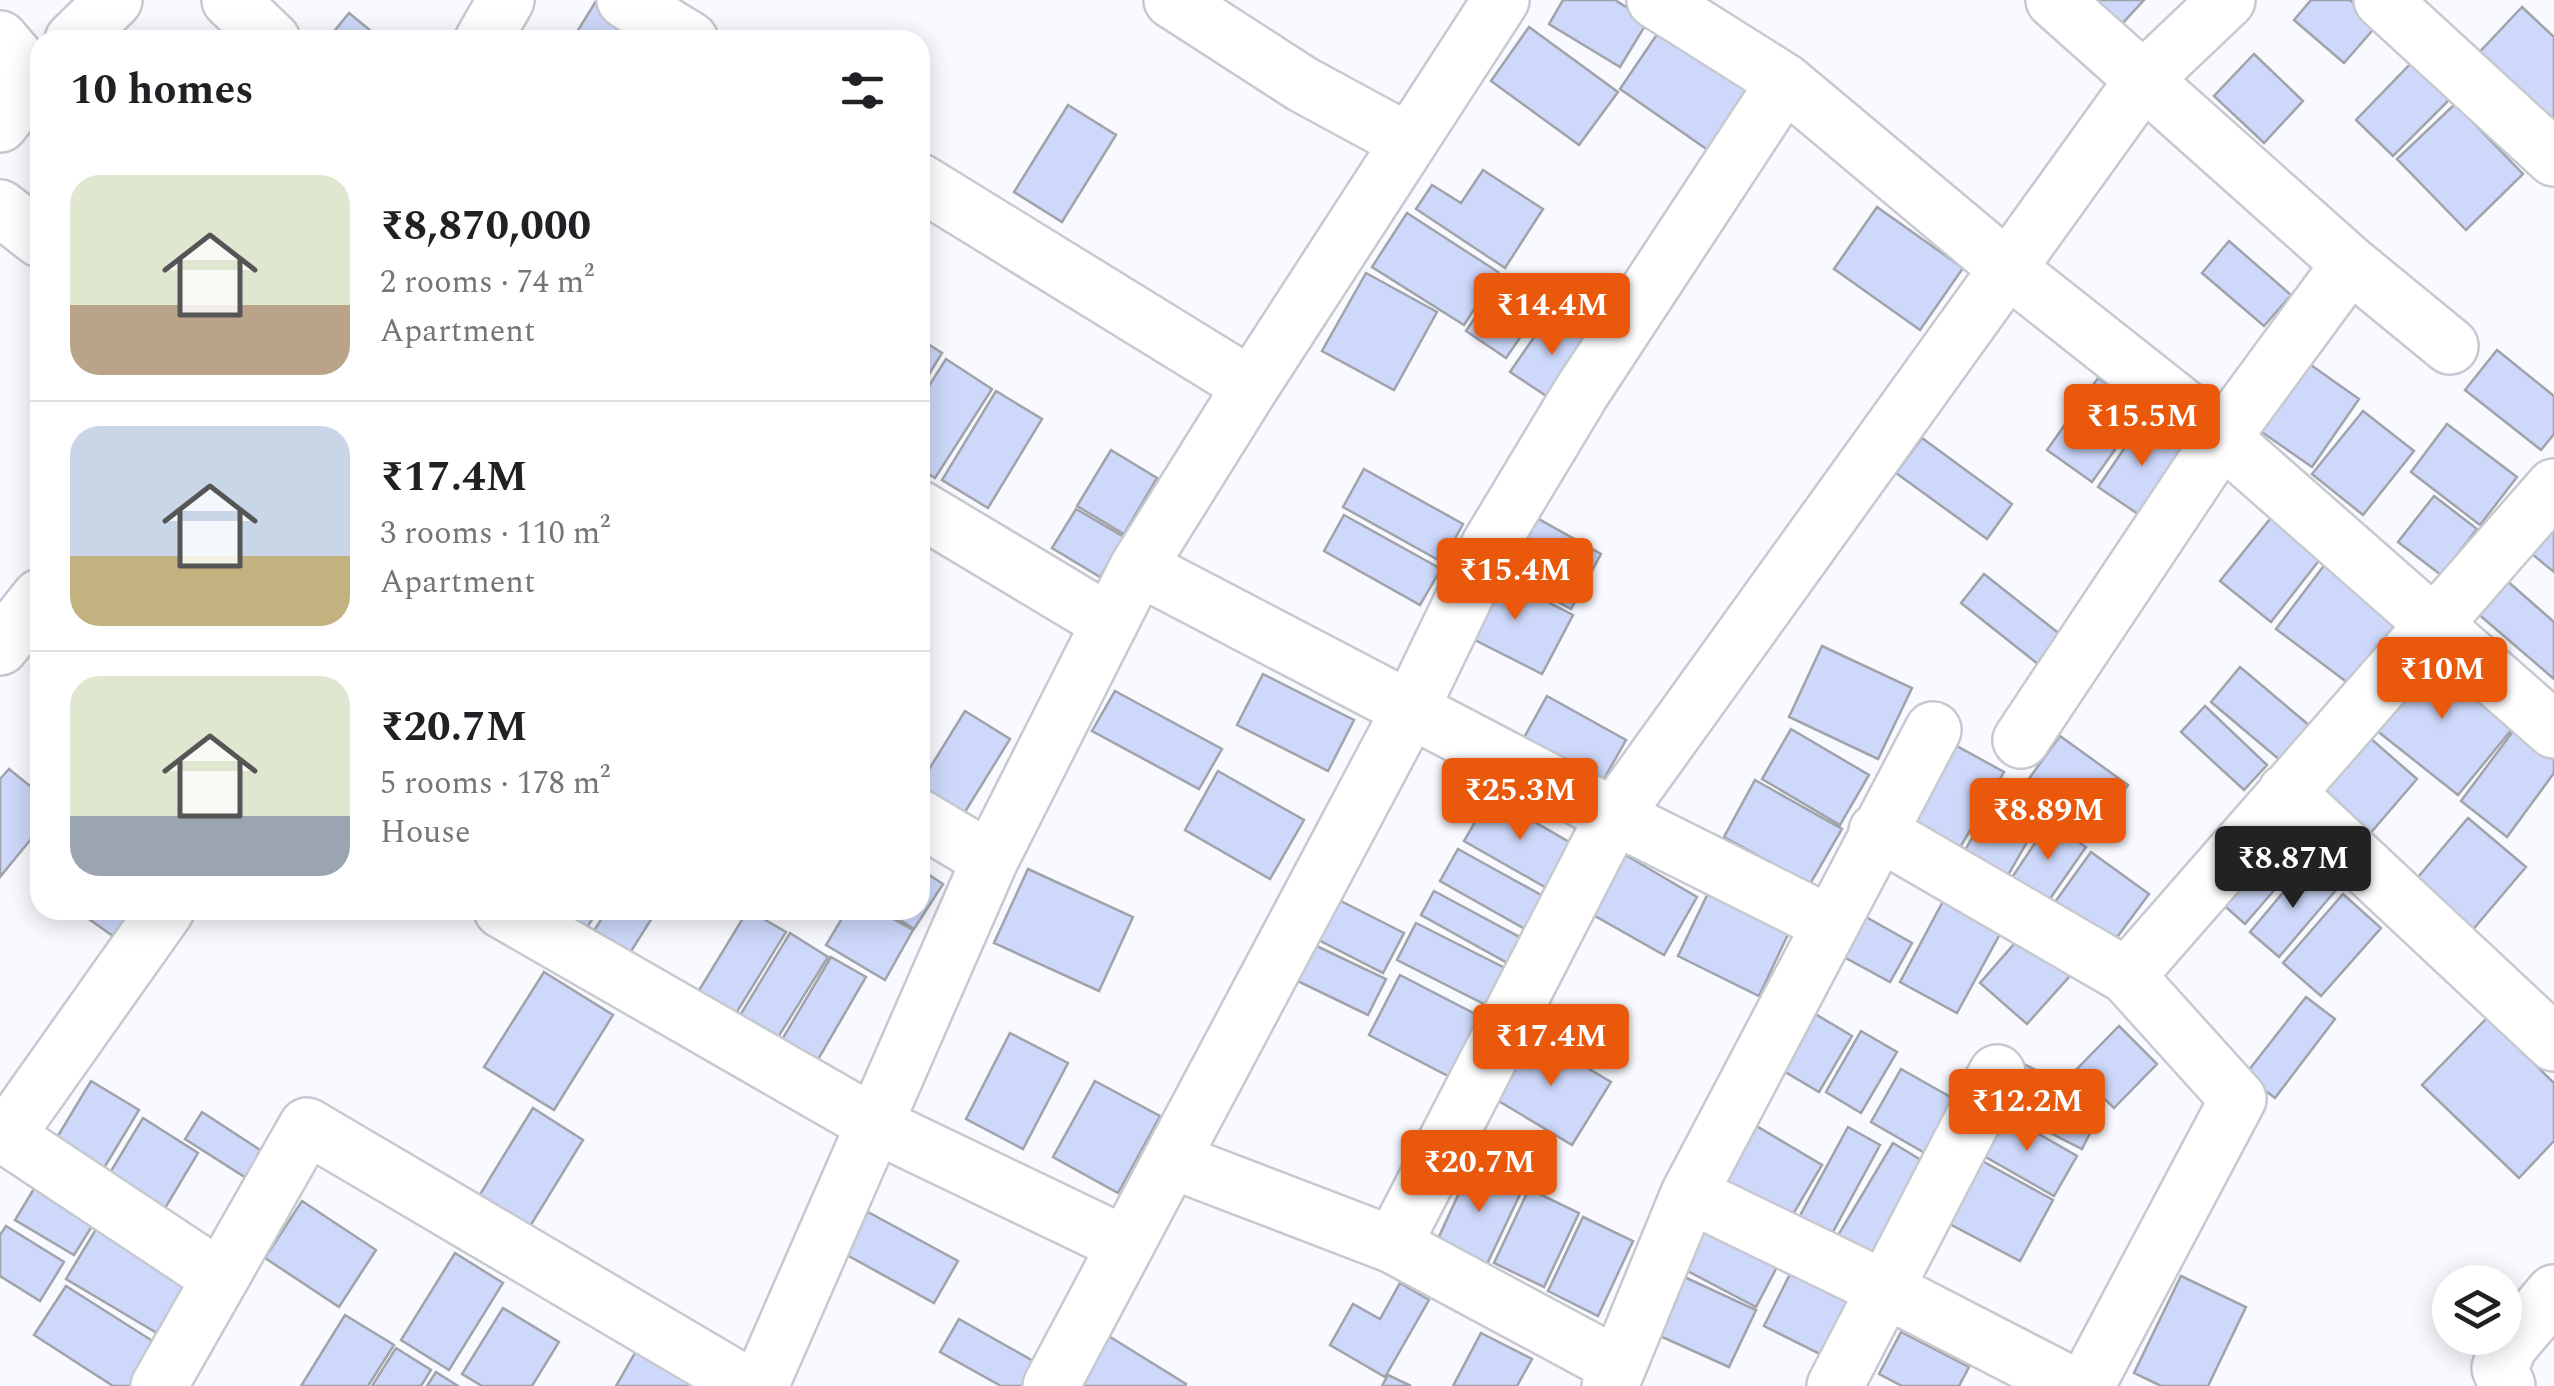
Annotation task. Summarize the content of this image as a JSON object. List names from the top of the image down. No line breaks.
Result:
{"page":{"heading":"10 homes","list":[{"name":"₹8,870,000","note":"2 rooms · 74 m² · Apartment"},{"name":"₹17.4M","note":"3 rooms · 110 m² · Apartment"},{"name":"₹20.7M","note":"5 rooms · 178 m² · House"}],"price":["₹14.4M","₹15.5M","₹15.4M","₹10M","₹25.3M","₹8.89M","₹8.87M","₹17.4M","₹12.2M","₹20.7M"]}}
